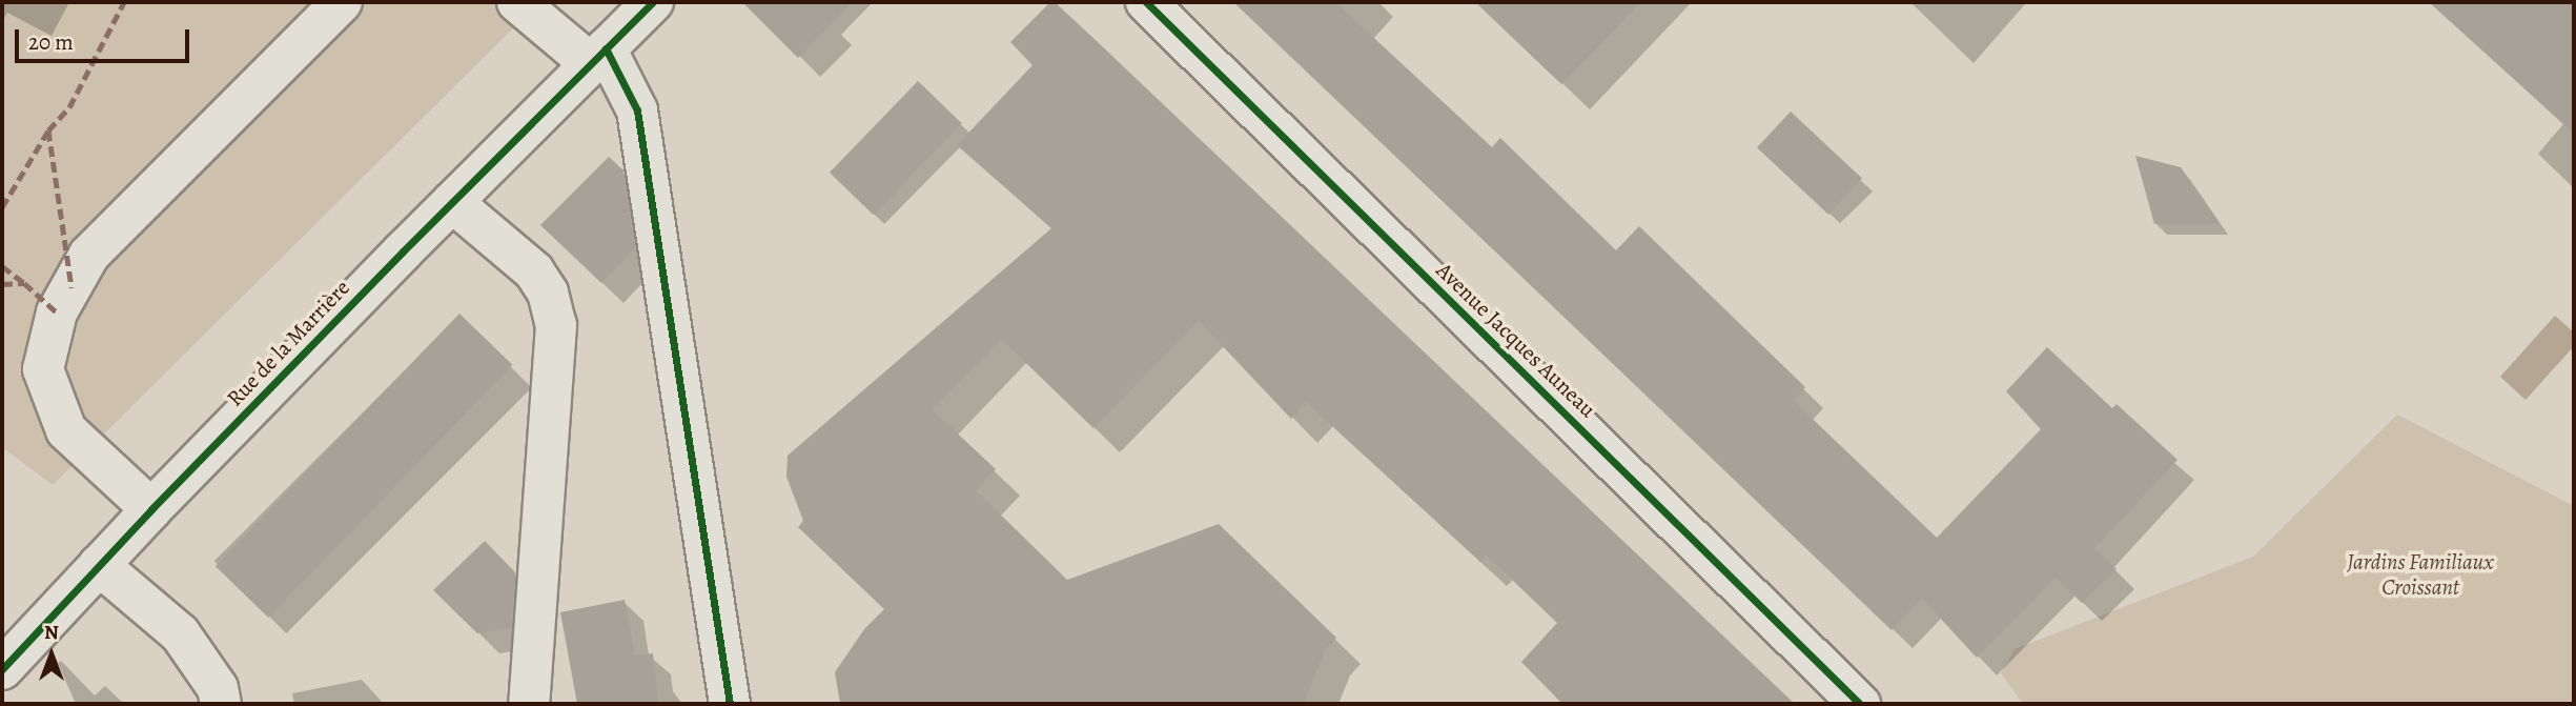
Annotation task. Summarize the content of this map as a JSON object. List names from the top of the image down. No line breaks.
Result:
{"streets":{"street":["Avenue Jacques Auneau","Rue de la Marrière"]},"parks":["Jardins Familiaux Croissant"],"scale_bar":"20 m","north":"top"}
